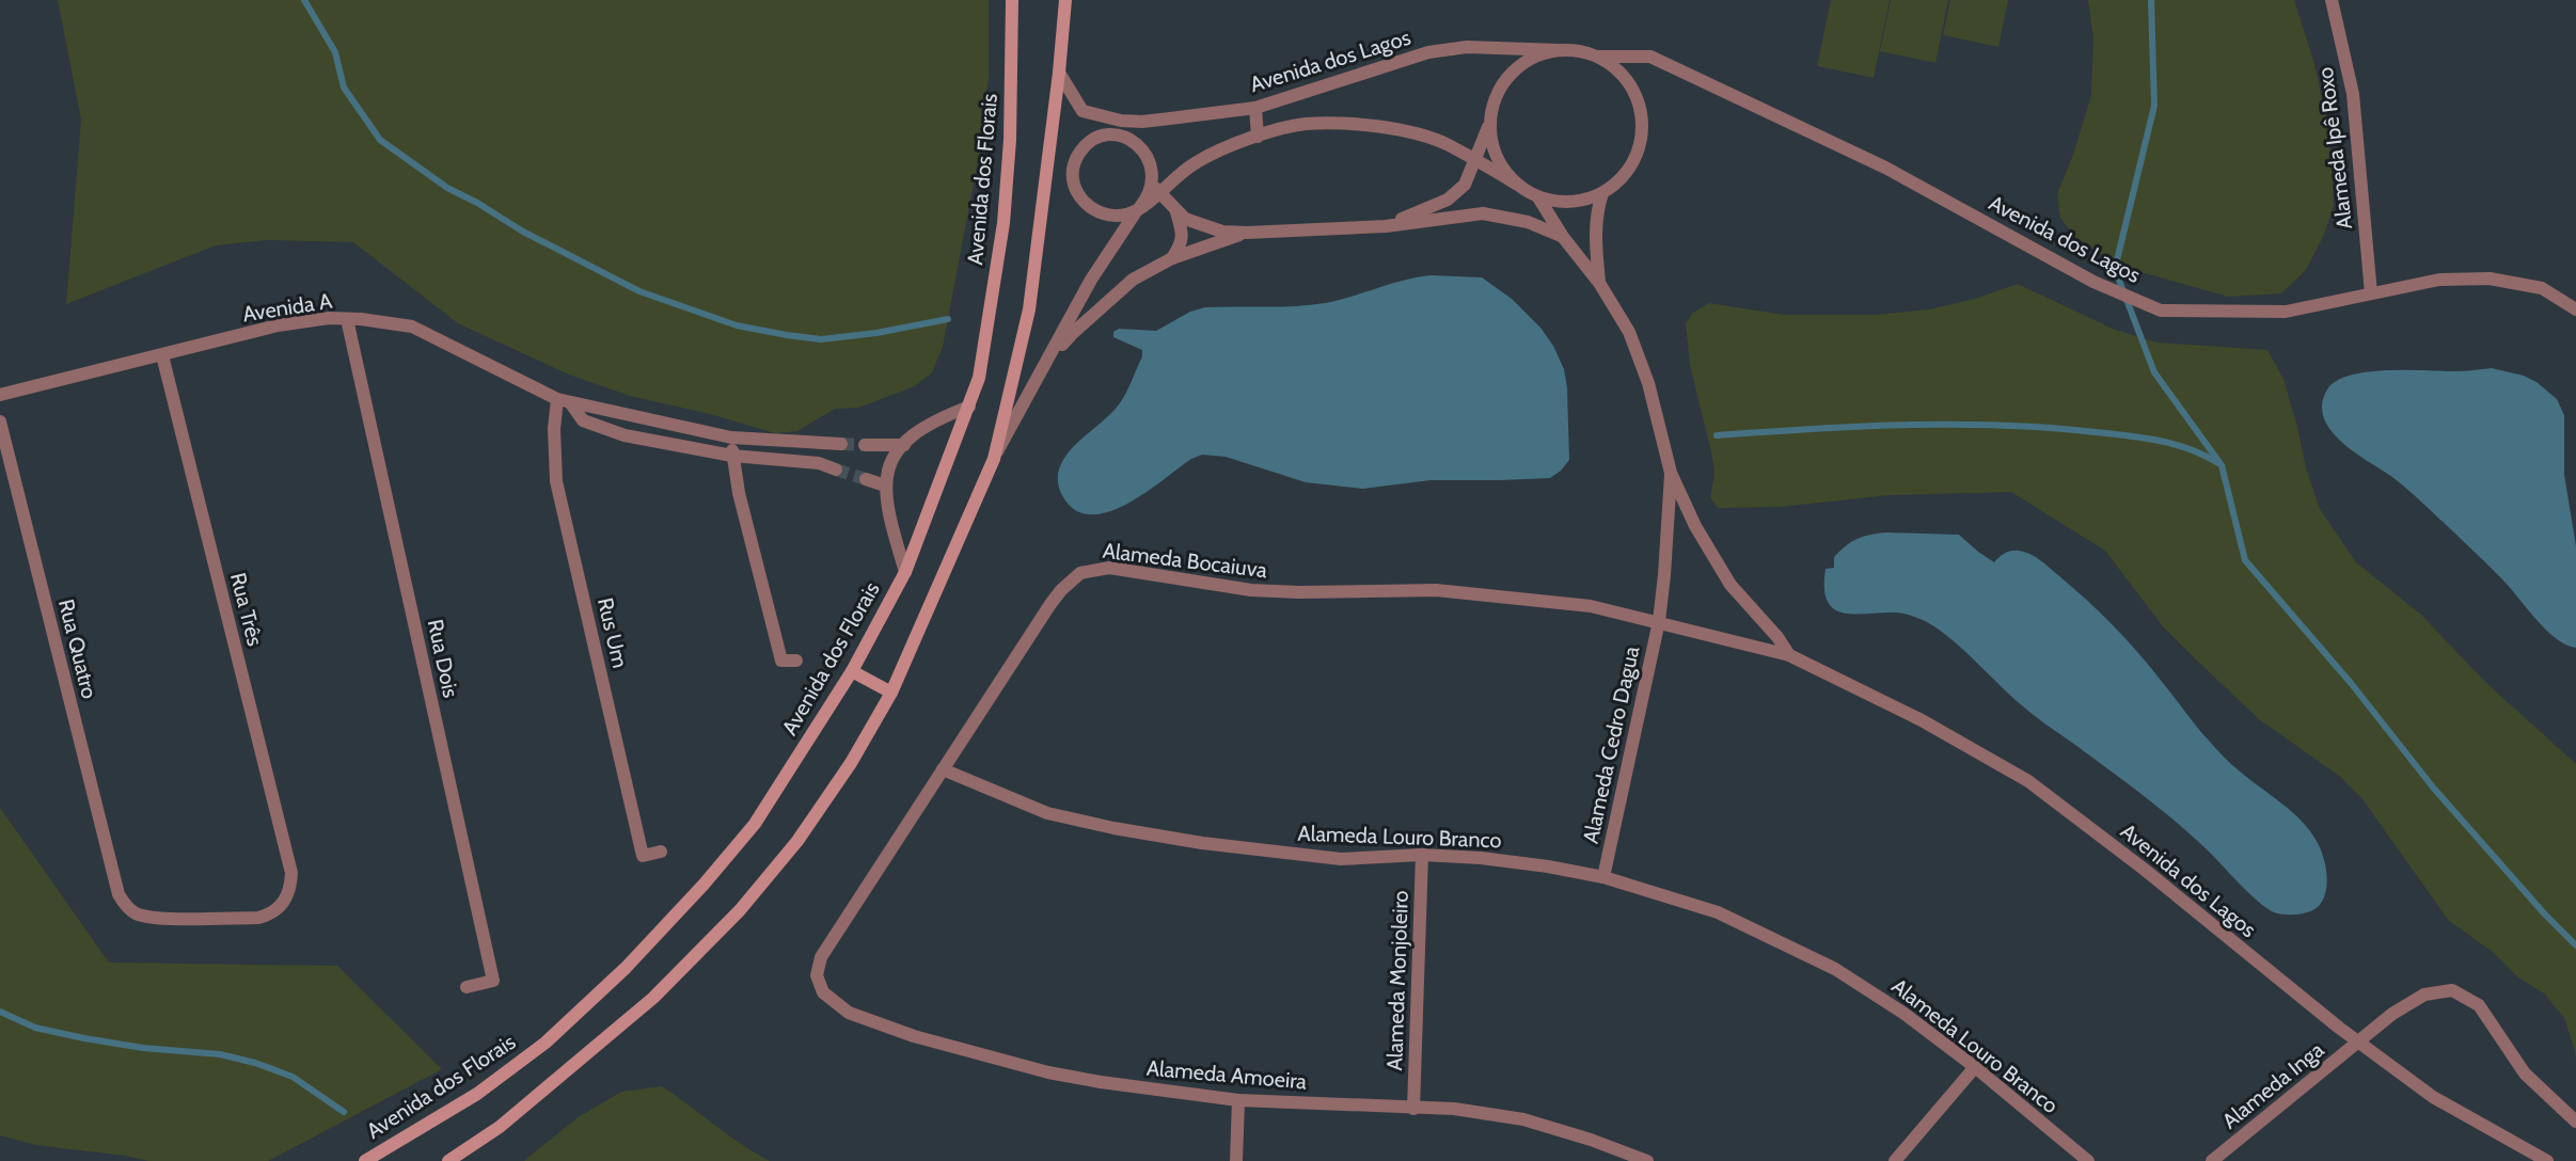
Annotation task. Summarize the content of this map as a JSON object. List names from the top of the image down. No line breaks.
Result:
{"streets":{"street":["Avenida dos Lagos","Alameda Ipê Roxo","Avenida dos Florais","Avenida A","Alameda Bocaiuva","Rua Três","Rus Um","Rua Quatro","Rua Dois","Alameda Cedro Dagua","Alameda Louro Branco","Alameda Monjoleiro","Alameda Amoeira","Alameda Inga"]},"crossings":[["Avenida dos Lagos","Alameda Ipê Roxo"],["Avenida dos Lagos","Alameda Bocaiuva"],["Avenida dos Lagos","Alameda Cedro Dagua"],["Avenida dos Lagos","Alameda Inga"],["Avenida A","Rua Três"],["Avenida A","Rus Um"],["Avenida A","Rua Dois"],["Alameda Bocaiuva","Alameda Cedro Dagua"],["Alameda Bocaiuva","Alameda Louro Branco"],["Alameda Bocaiuva","Alameda Amoeira"],["Rua Três","Rua Quatro"],["Alameda Cedro Dagua","Alameda Louro Branco"],["Alameda Louro Branco","Alameda Monjoleiro"],["Alameda Monjoleiro","Alameda Amoeira"]]}
